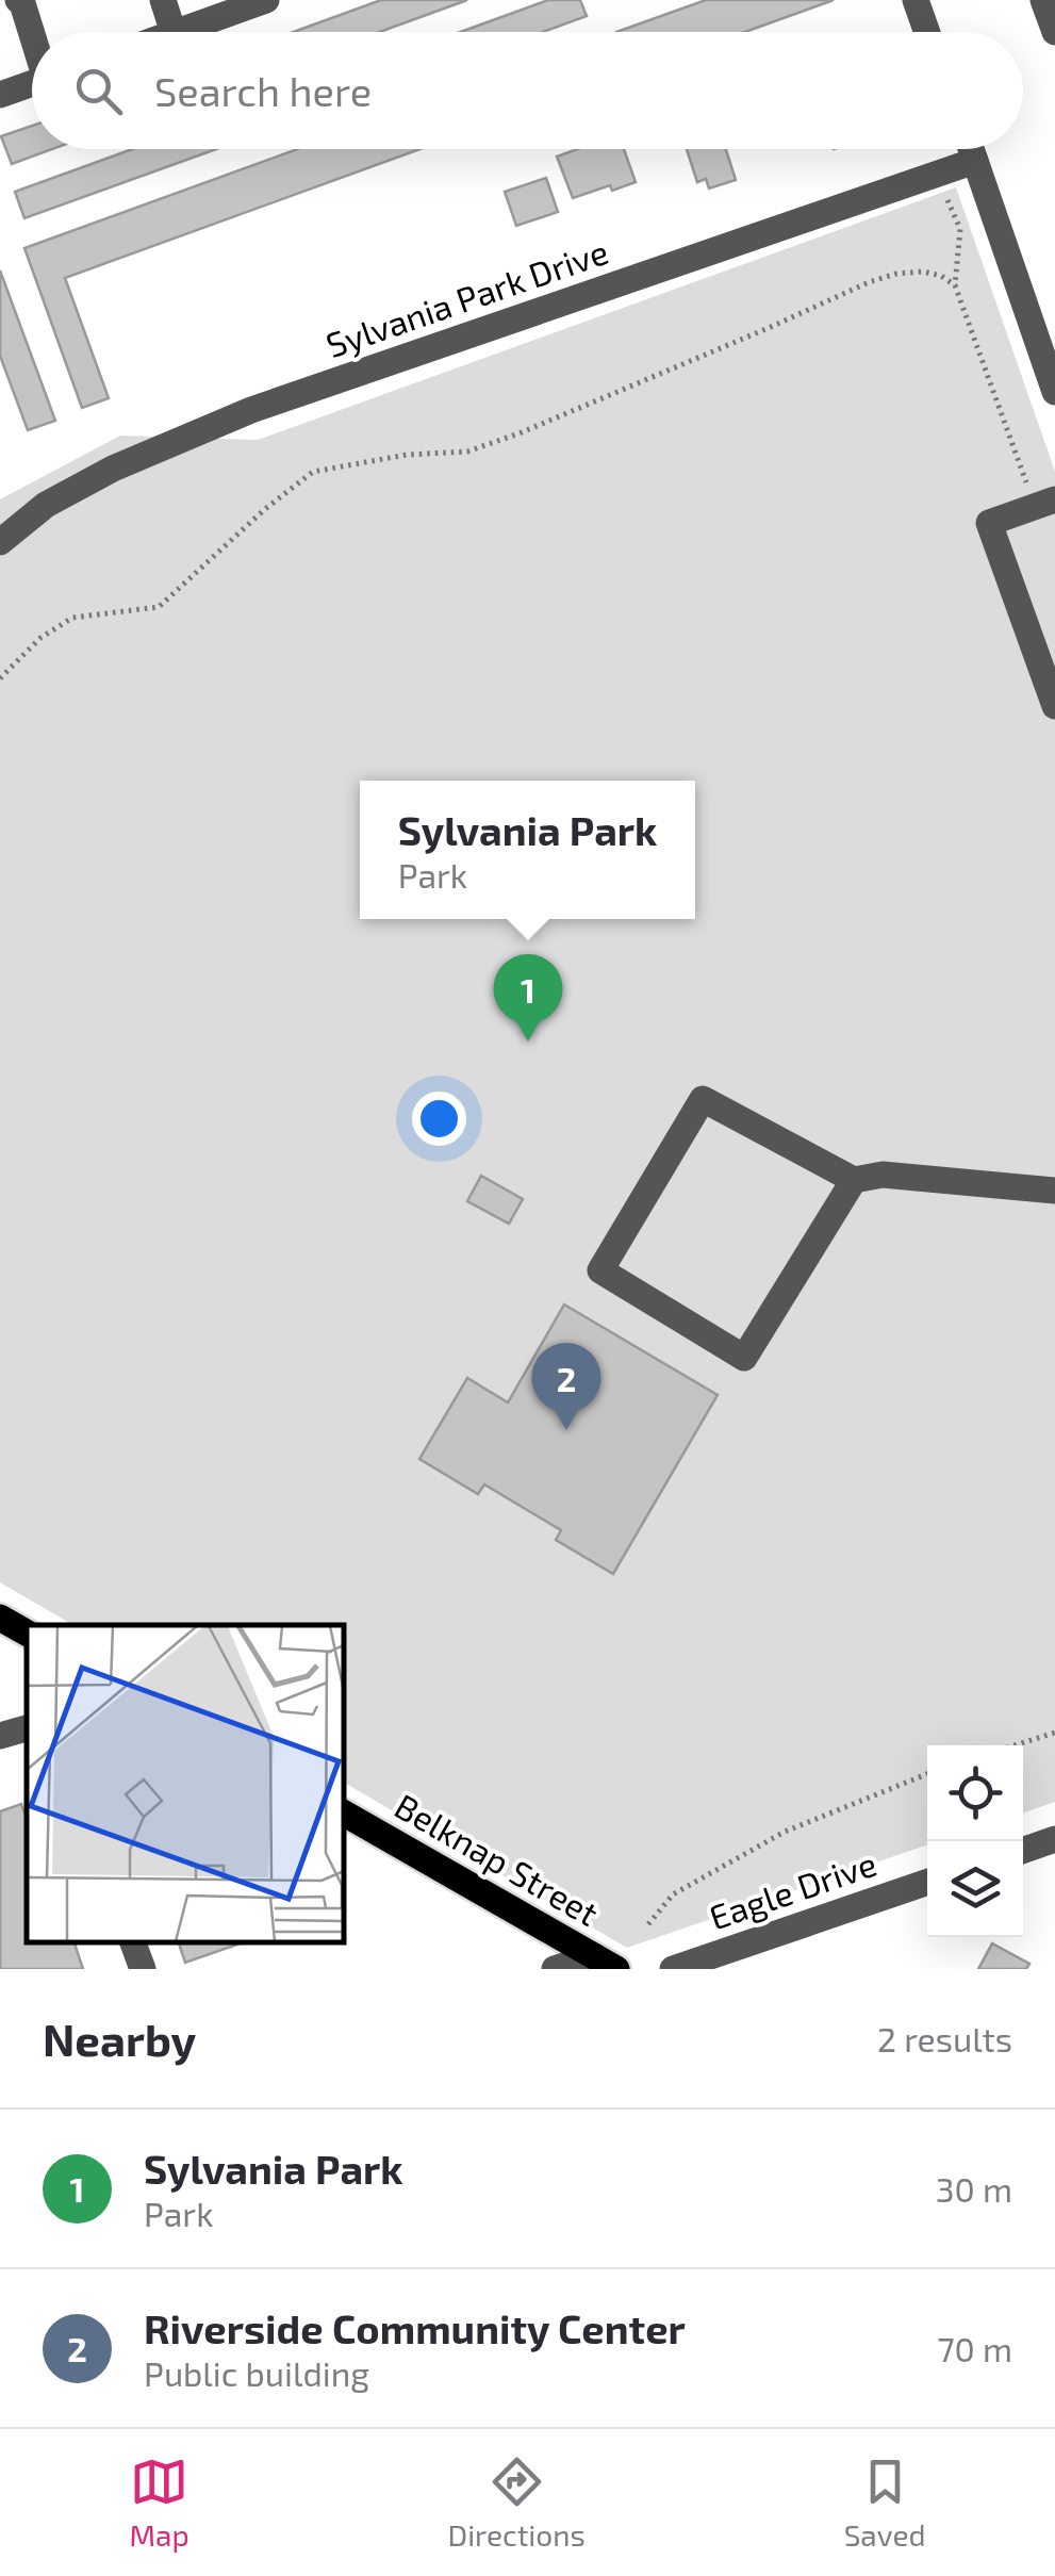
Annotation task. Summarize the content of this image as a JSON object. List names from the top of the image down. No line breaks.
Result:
{"streets":{"main road":["Belknap Street"],"street":["Sylvania Park Drive","Eagle Drive"]},"page":{"search":"Search here","popup":["Sylvania Park","Park"],"pins":["1","2"],"heading":["Nearby","2 results"],"list":[{"mark":"1","name":"Sylvania Park","note":"Park","value":"30 m"},{"mark":"2","name":"Riverside Community Center","note":"Public building","value":"70 m"}],"nav":["Map","Directions","Saved"]}}
